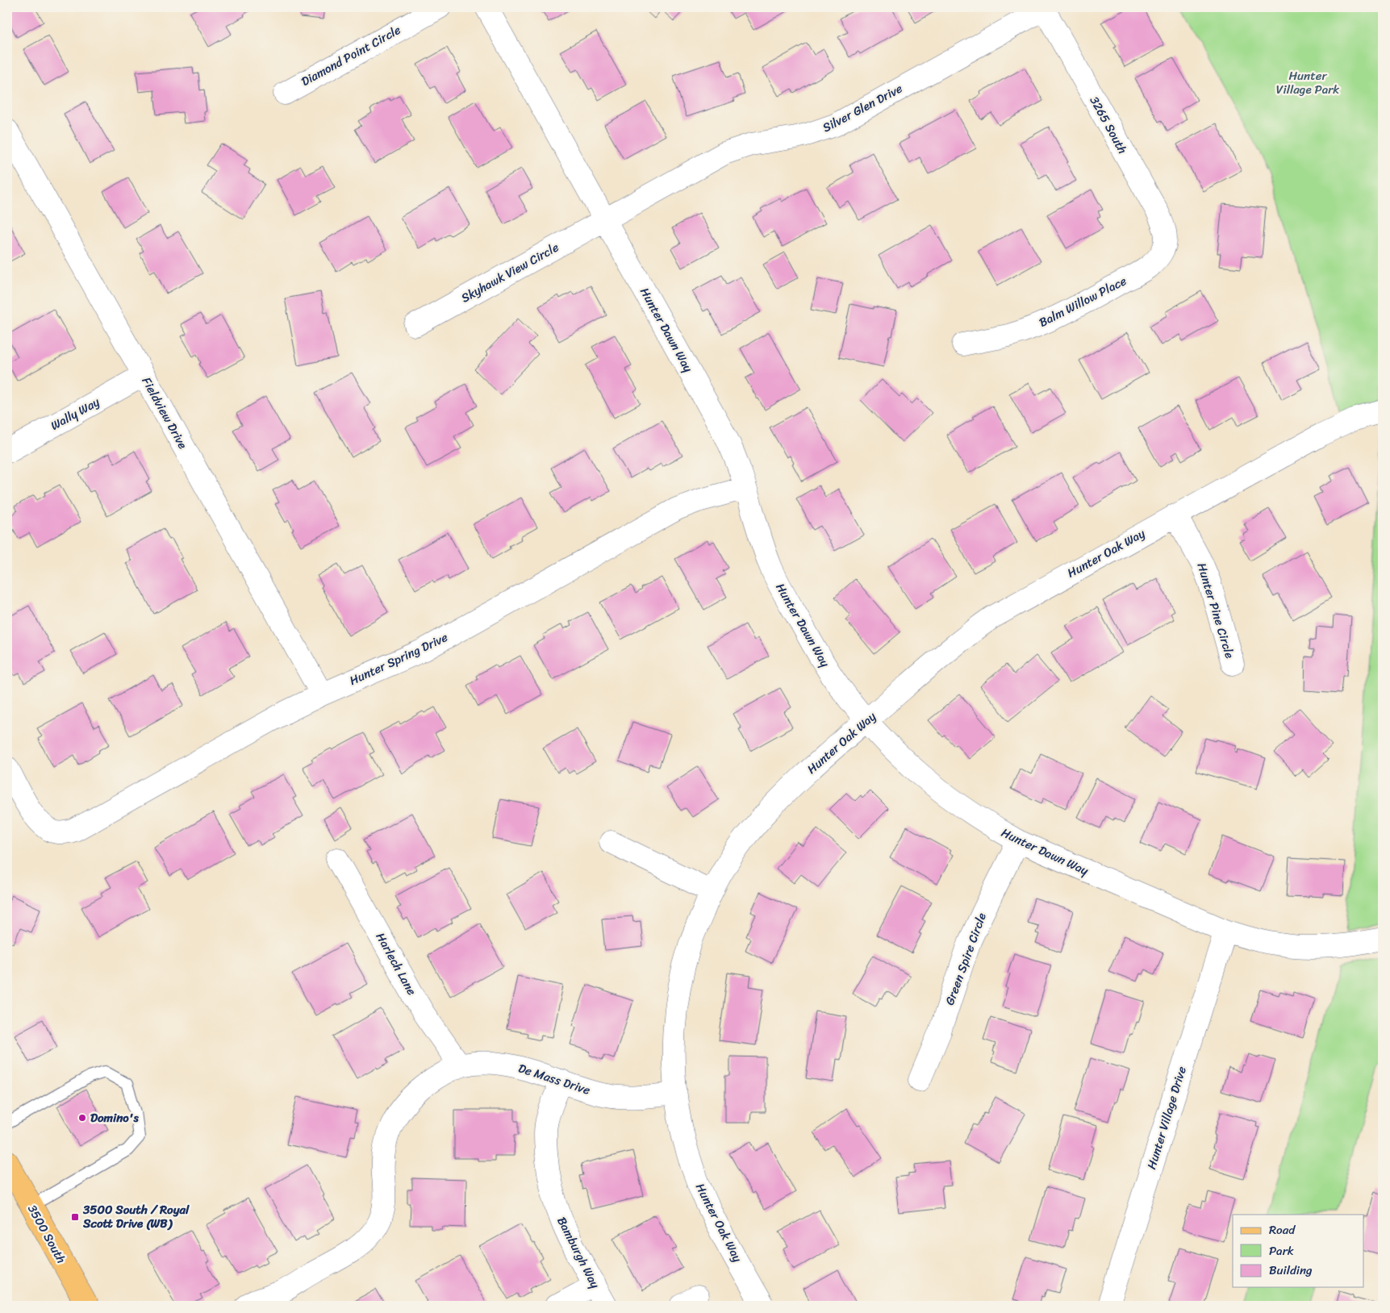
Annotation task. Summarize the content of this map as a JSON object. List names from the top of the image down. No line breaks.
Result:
{"streets":{"main road":["3500 South"],"street":["Diamond Point Circle","Silver Glen Drive","3265 South","Skyhawk View Circle","Balm Willow Place","Hunter Dawn Way","Fieldview Drive","Wally Way","Hunter Oak Way","Hunter Pine Circle","Hunter Spring Drive","Green Spire Circle","Harlech Lane","De Mass Drive","Hunter Village Drive","Bamburgh Way"]},"crossings":[["Silver Glen Drive","3265 South"],["Silver Glen Drive","Skyhawk View Circle"],["Silver Glen Drive","Hunter Dawn Way"],["3265 South","Balm Willow Place"],["Skyhawk View Circle","Hunter Dawn Way"],["Hunter Dawn Way","Hunter Oak Way"],["Hunter Dawn Way","Hunter Spring Drive"],["Hunter Dawn Way","Green Spire Circle"],["Hunter Dawn Way","Hunter Village Drive"],["Fieldview Drive","Wally Way"],["Fieldview Drive","Hunter Spring Drive"],["Hunter Oak Way","Hunter Pine Circle"],["Hunter Oak Way","De Mass Drive"],["Harlech Lane","De Mass Drive"],["De Mass Drive","Bamburgh Way"]],"parks":["Hunter Village Park"],"places":{"other":["Domino's"],"transit":["3500 South / Royal Scott Drive (WB)"]},"legend":["Road","Park","Building"]}
